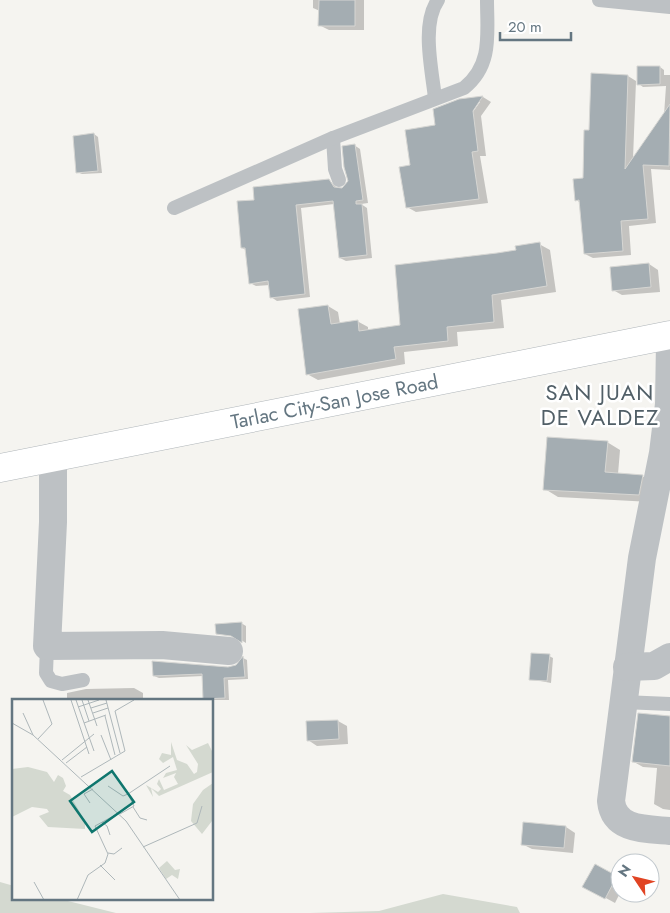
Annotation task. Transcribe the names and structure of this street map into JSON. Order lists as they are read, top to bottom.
{
  "streets": {
    "main road": ["Tarlac City-San Jose Road"]
  },
  "districts": ["SAN JUAN DE VALDEZ"],
  "scale_bar": "20 m",
  "north": "top left"
}
